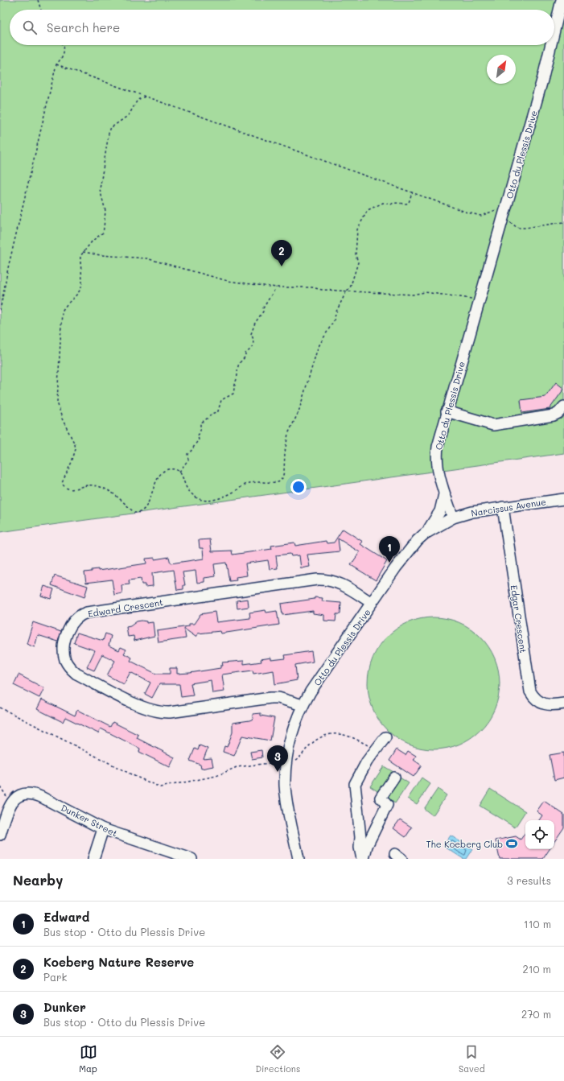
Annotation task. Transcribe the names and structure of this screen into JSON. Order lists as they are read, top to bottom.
{
  "streets": {
    "street": [
      "Otto du Plessis Drive",
      "Narcissus Avenue",
      "Edward Crescent",
      "Edgar Crescent",
      "Dunker Street"
    ]
  },
  "crossings": [
    ["Otto du Plessis Drive", "Narcissus Avenue"],
    ["Otto du Plessis Drive", "Edward Crescent"],
    ["Narcissus Avenue", "Edgar Crescent"]
  ],
  "places": {
    "sports": ["The Koeberg Club"]
  },
  "north": "top right",
  "page": {
    "search": "Search here",
    "pins": ["2", "1", "3"],
    "heading": ["Nearby", "3 results"],
    "list": [
      {
        "mark": "1",
        "name": "Edward",
        "note": "Bus stop · Otto du Plessis Drive",
        "value": "110 m"
      },
      {
        "mark": "2",
        "name": "Koeberg Nature Reserve",
        "note": "Park",
        "value": "210 m"
      },
      {
        "mark": "3",
        "name": "Dunker",
        "note": "Bus stop · Otto du Plessis Drive",
        "value": "270 m"
      }
    ],
    "nav": ["Map", "Directions", "Saved"]
  }
}
